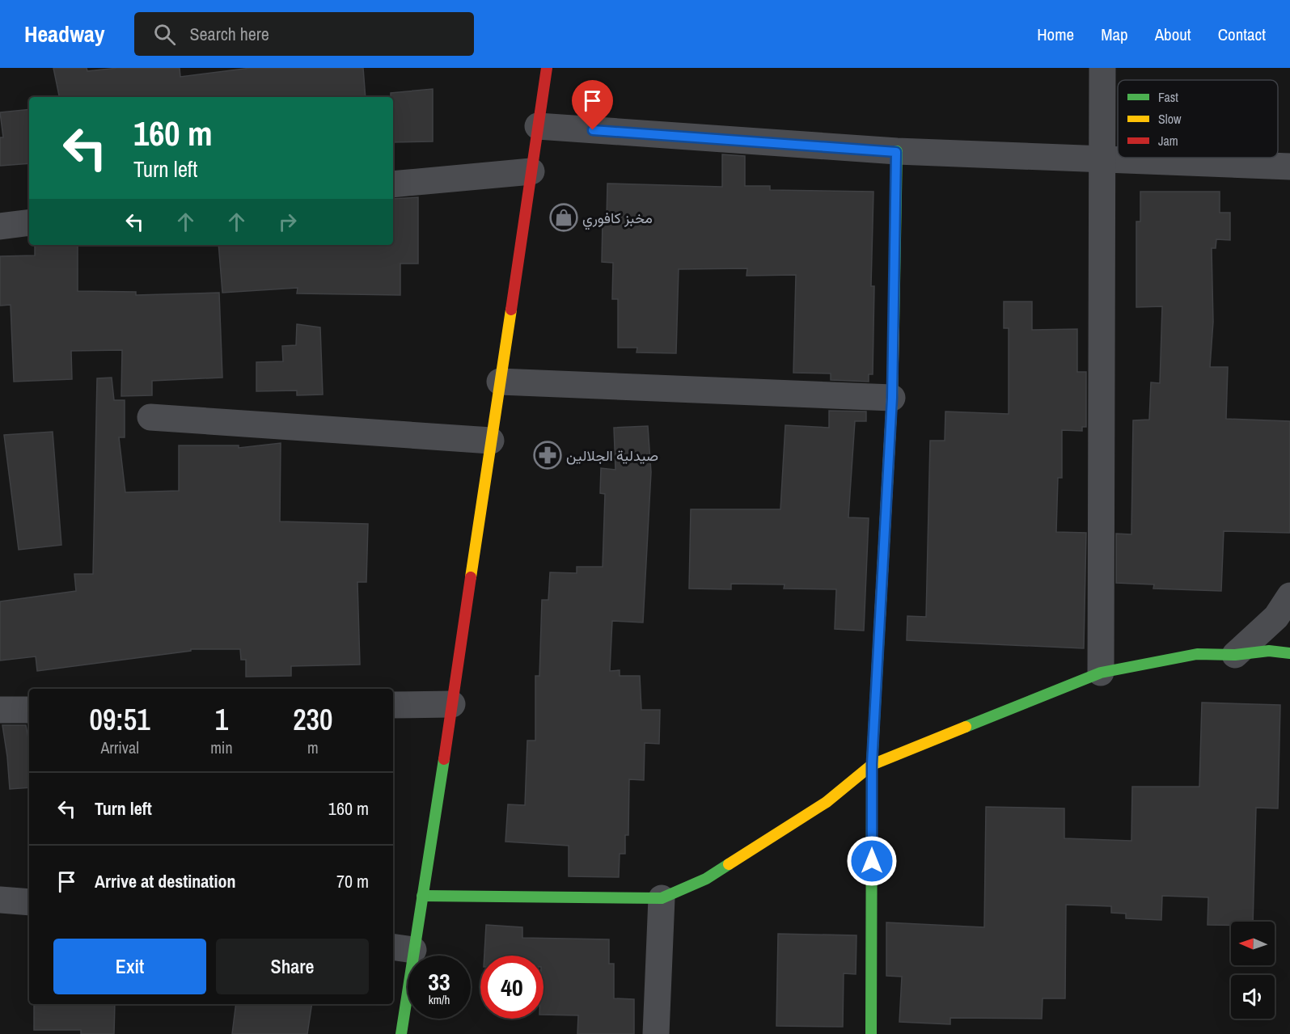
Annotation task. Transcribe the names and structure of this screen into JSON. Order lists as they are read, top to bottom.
{
  "places": {
    "shop": ["مخبز كافوري"],
    "pharmacy": ["صيدلية الجلالين"]
  },
  "legend": ["Fast", "Slow", "Jam"],
  "north": "left",
  "page": {
    "header": "Headway",
    "search": "Search here",
    "nav": [
      "Home",
      "Map",
      "About",
      "Contact"
    ],
    "turn": ["160 m", "Turn left"],
    "eta": [
      "09:51",
      "Arrival",
      "1",
      "min",
      "230",
      "m"
    ],
    "list": [
      {
        "name": "Turn left",
        "value": "160 m"
      },
      {
        "name": "Arrive at destination",
        "value": "70 m"
      }
    ],
    "buttons": ["Exit", "Share"],
    "speed": "33 km/h",
    "limit": "40"
  }
}
